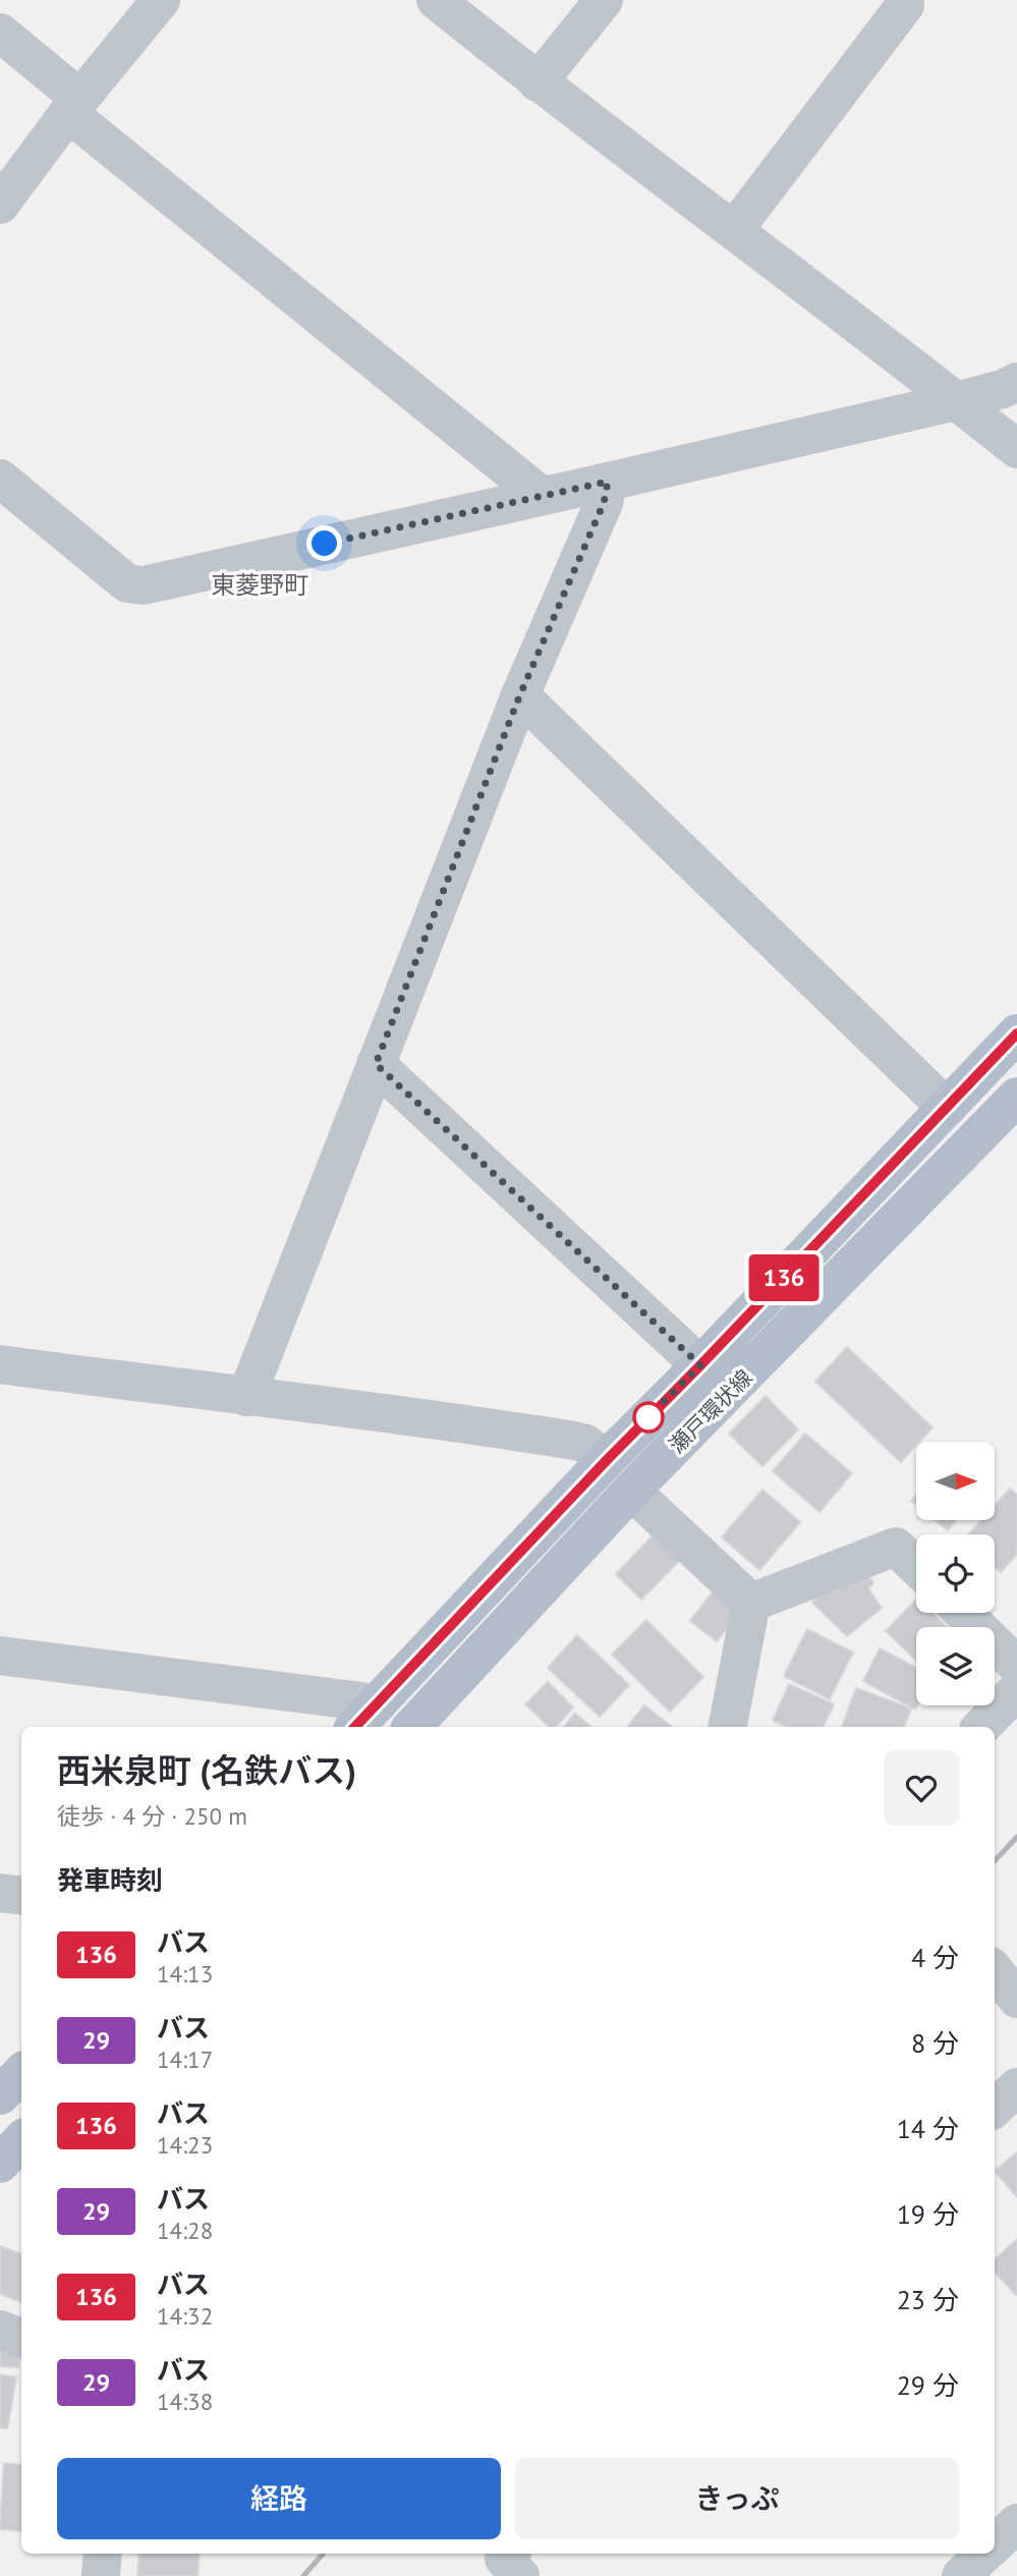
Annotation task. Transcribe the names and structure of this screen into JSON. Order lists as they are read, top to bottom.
{
  "streets": {
    "main road": ["瀬戸環状線"]
  },
  "districts": ["東菱野町"],
  "lines": ["bus line 136"],
  "north": "right",
  "page": {
    "on_map": "136",
    "heading": [
      ["西米泉町 (名鉄バス)", "徒歩 · 4 分 · 250 m"],
      "発車時刻"
    ],
    "list": [
      {
        "mark": "136",
        "name": "バス",
        "note": "14:13",
        "value": "4 分"
      },
      {
        "mark": "29",
        "name": "バス",
        "note": "14:17",
        "value": "8 分"
      },
      {
        "mark": "136",
        "name": "バス",
        "note": "14:23",
        "value": "14 分"
      },
      {
        "mark": "29",
        "name": "バス",
        "note": "14:28",
        "value": "19 分"
      },
      {
        "mark": "136",
        "name": "バス",
        "note": "14:32",
        "value": "23 分"
      },
      {
        "mark": "29",
        "name": "バス",
        "note": "14:38",
        "value": "29 分"
      }
    ],
    "buttons": ["経路", "きっぷ"]
  }
}
